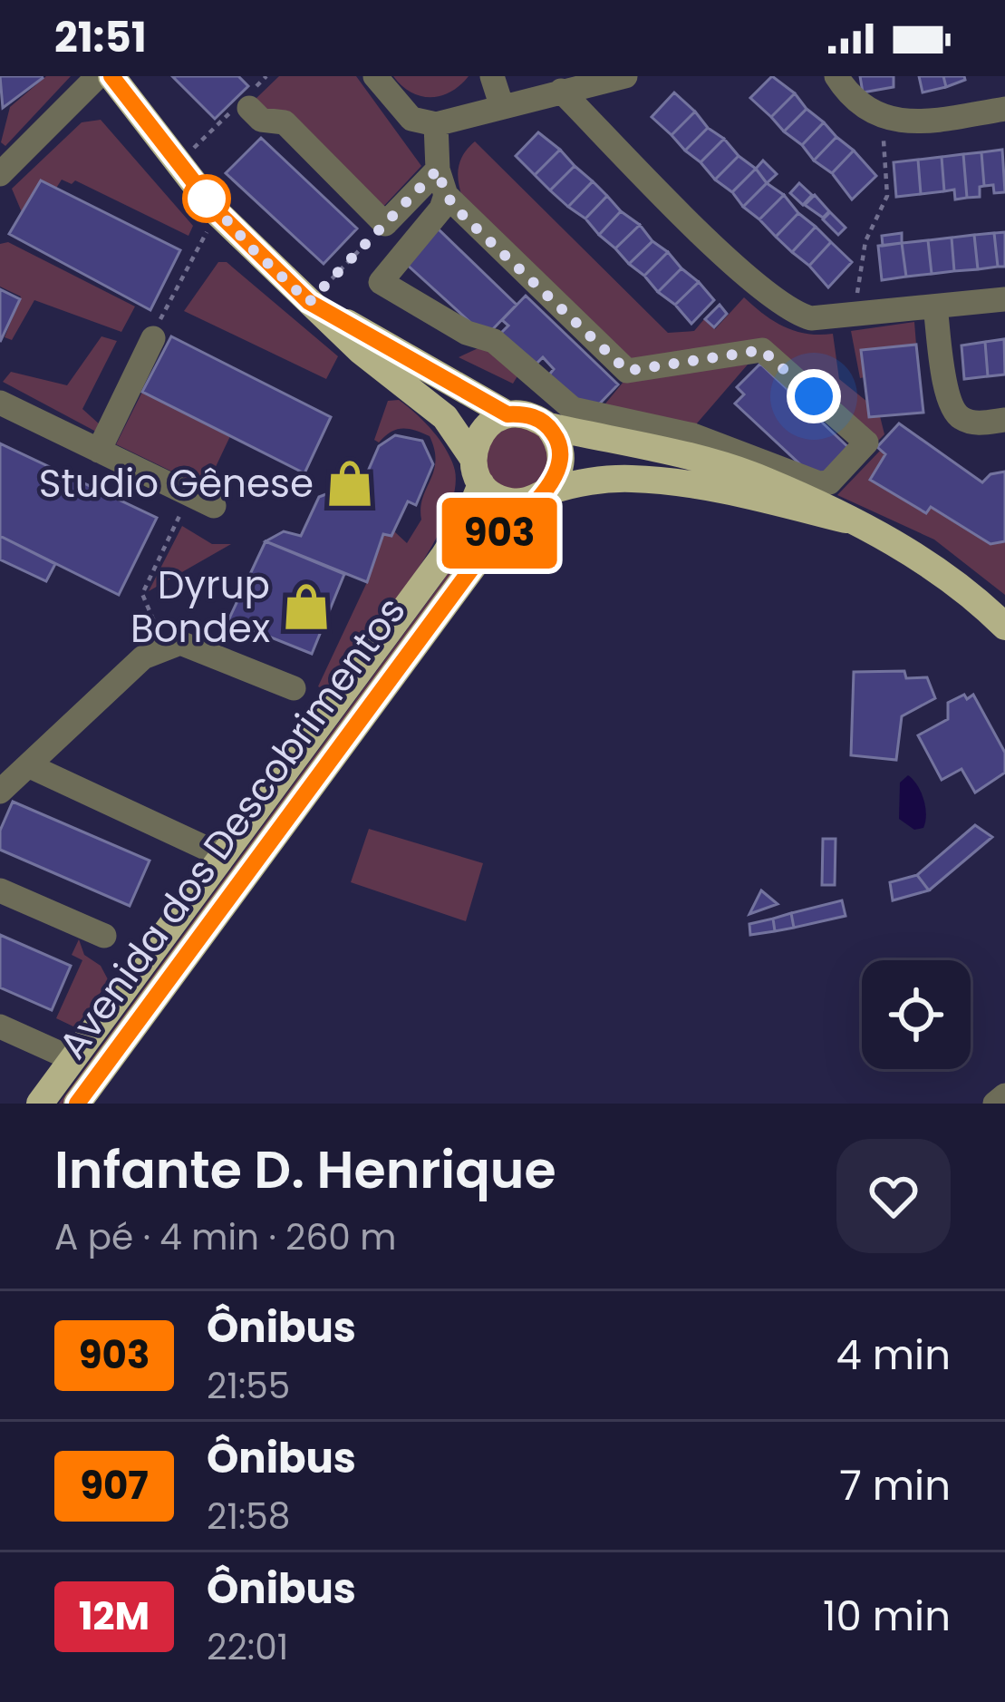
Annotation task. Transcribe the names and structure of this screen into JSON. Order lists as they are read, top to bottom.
{
  "streets": {
    "main road": ["Avenida dos Descobrimentos"]
  },
  "places": {
    "shop": ["Studio Gênese", "Dyrup Bondex"]
  },
  "lines": ["bus line 903"],
  "page": {
    "status": "21:51",
    "on_map": "903",
    "heading": ["Infante D. Henrique", "A pé · 4 min · 260 m"],
    "list": [
      {
        "mark": "903",
        "name": "Ônibus",
        "note": "21:55",
        "value": "4 min"
      },
      {
        "mark": "907",
        "name": "Ônibus",
        "note": "21:58",
        "value": "7 min"
      },
      {
        "mark": "12M",
        "name": "Ônibus",
        "note": "22:01",
        "value": "10 min"
      }
    ]
  }
}
